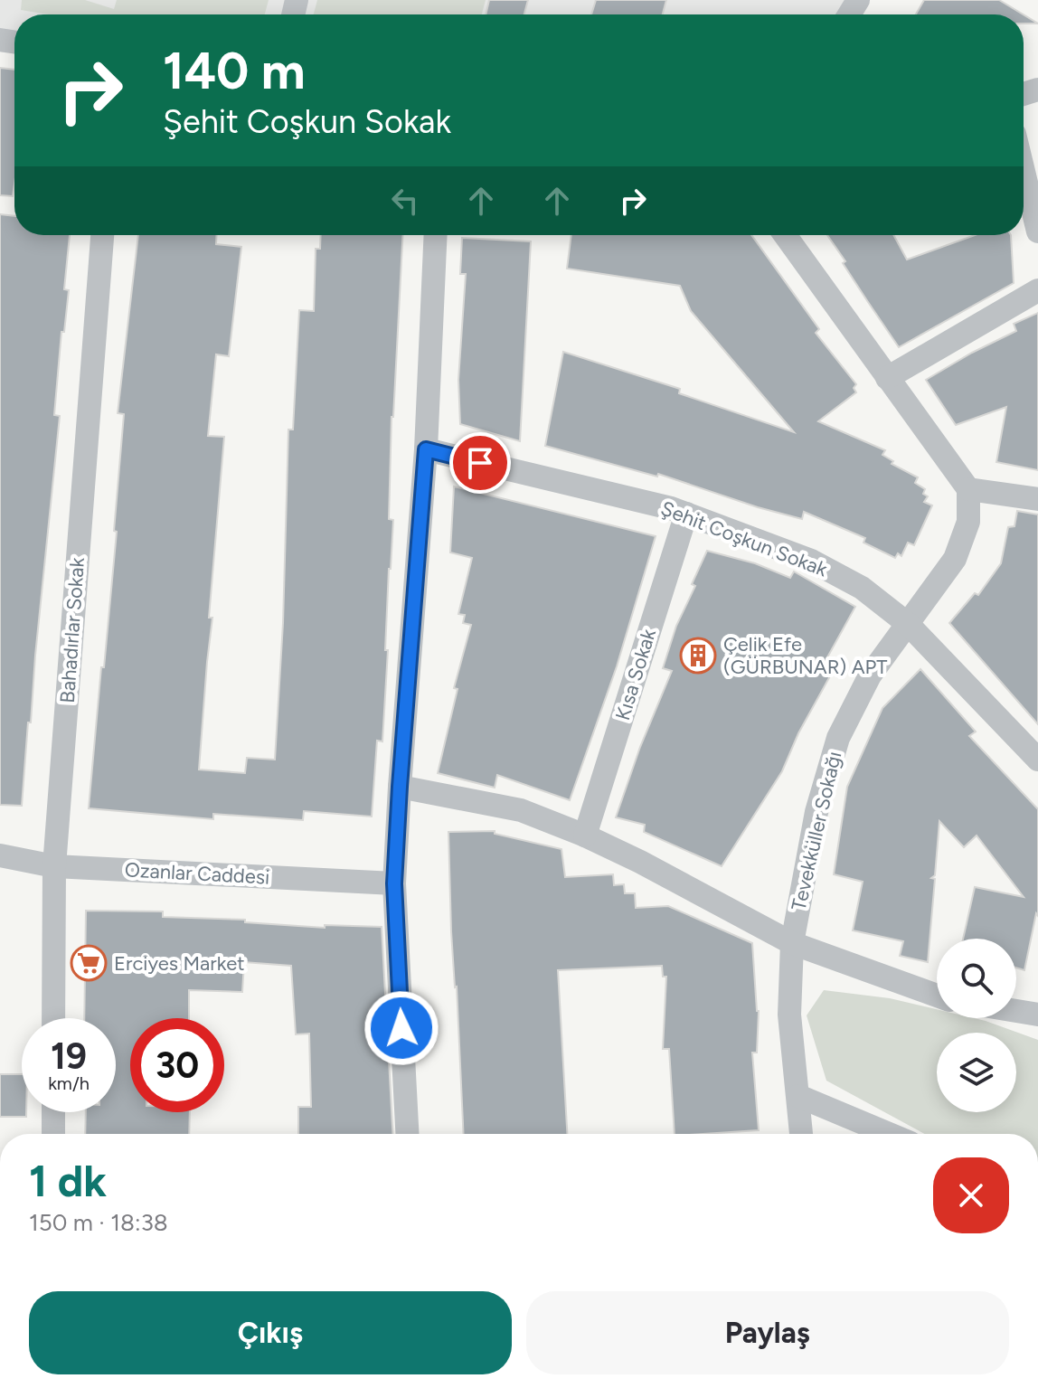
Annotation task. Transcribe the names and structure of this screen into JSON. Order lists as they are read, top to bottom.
{
  "streets": {
    "street": [
      "Şehit Coşkun Sokak",
      "Bahadırlar Sokak",
      "Kısa Sokak",
      "Tevekküller Sokağı",
      "Ozanlar Caddesi"
    ]
  },
  "crossings": [
    ["Şehit Coşkun Sokak", "Kısa Sokak"],
    ["Şehit Coşkun Sokak", "Tevekküller Sokağı"],
    ["Bahadırlar Sokak", "Ozanlar Caddesi"]
  ],
  "places": {
    "building": ["Çelik Efe (GÜRBUNAR) APT"],
    "supermarket": ["Erciyes Market"]
  },
  "page": {
    "turn": ["140 m", "Şehit Coşkun Sokak"],
    "speed": "19 km/h",
    "limit": "30",
    "heading": ["1 dk", "150 m · 18:38"],
    "buttons": ["Çıkış", "Paylaş"]
  }
}
